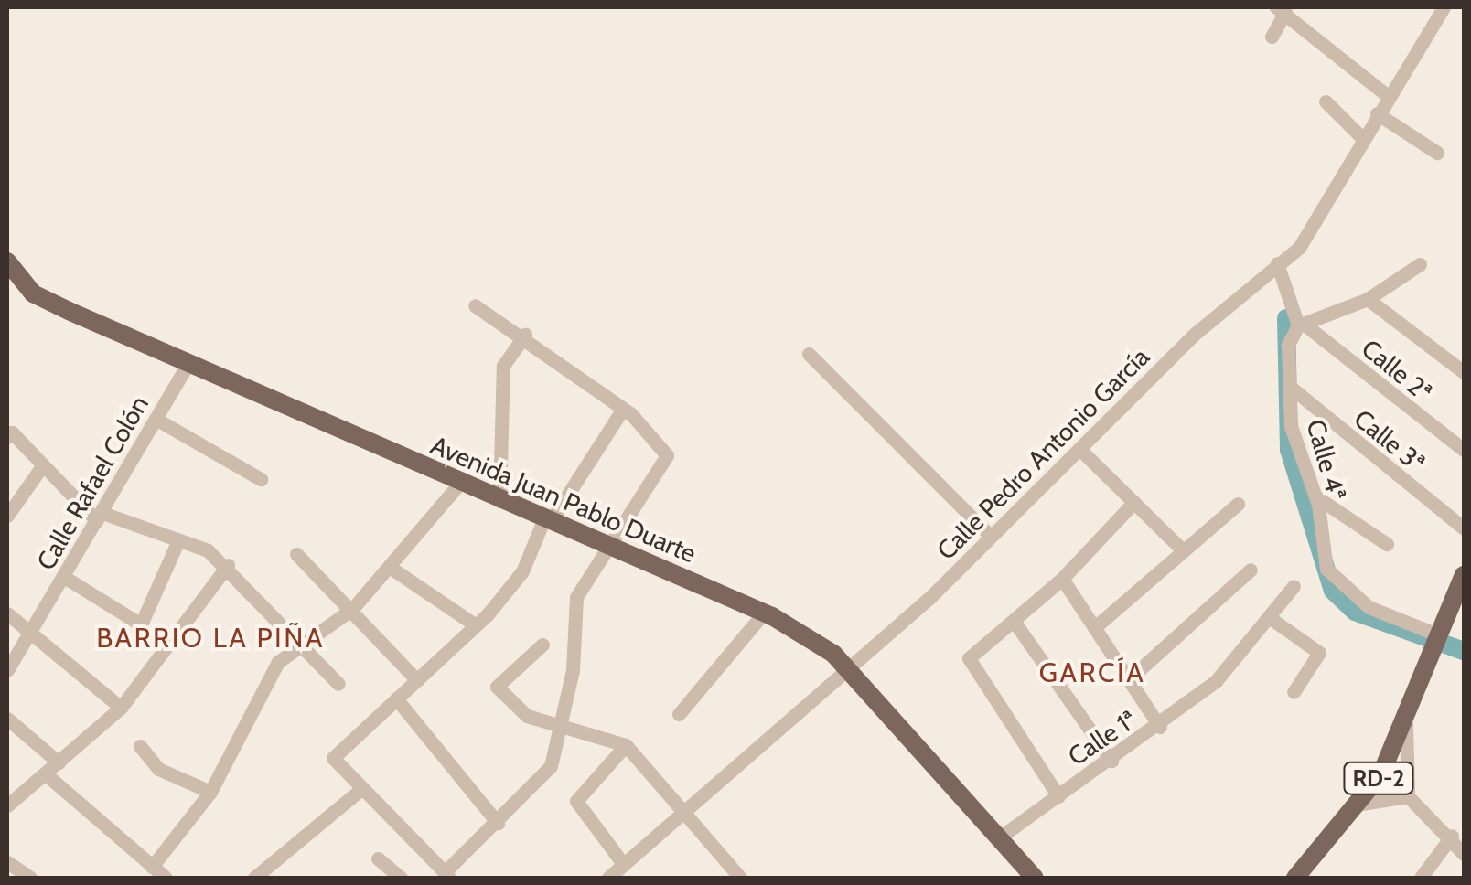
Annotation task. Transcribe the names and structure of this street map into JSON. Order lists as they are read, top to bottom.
{
  "streets": {
    "main road": ["Avenida Juan Pablo Duarte", "RD-2"],
    "street": [
      "Calle 2ª",
      "Calle 3ª",
      "Calle Pedro Antonio García",
      "Calle 4ª",
      "Calle Rafael Colón",
      "Calle 1ª"
    ]
  },
  "crossings": [
    ["Calle 2ª", "Calle 4ª"],
    ["Calle 3ª", "Calle 4ª"],
    ["Calle Pedro Antonio García", "Avenida Juan Pablo Duarte"],
    ["Calle 4ª", "RD-2"],
    ["Calle Rafael Colón", "Avenida Juan Pablo Duarte"],
    ["Avenida Juan Pablo Duarte", "Calle 1ª"]
  ],
  "districts": ["BARRIO LA PIÑA", "GARCÍA"]
}
